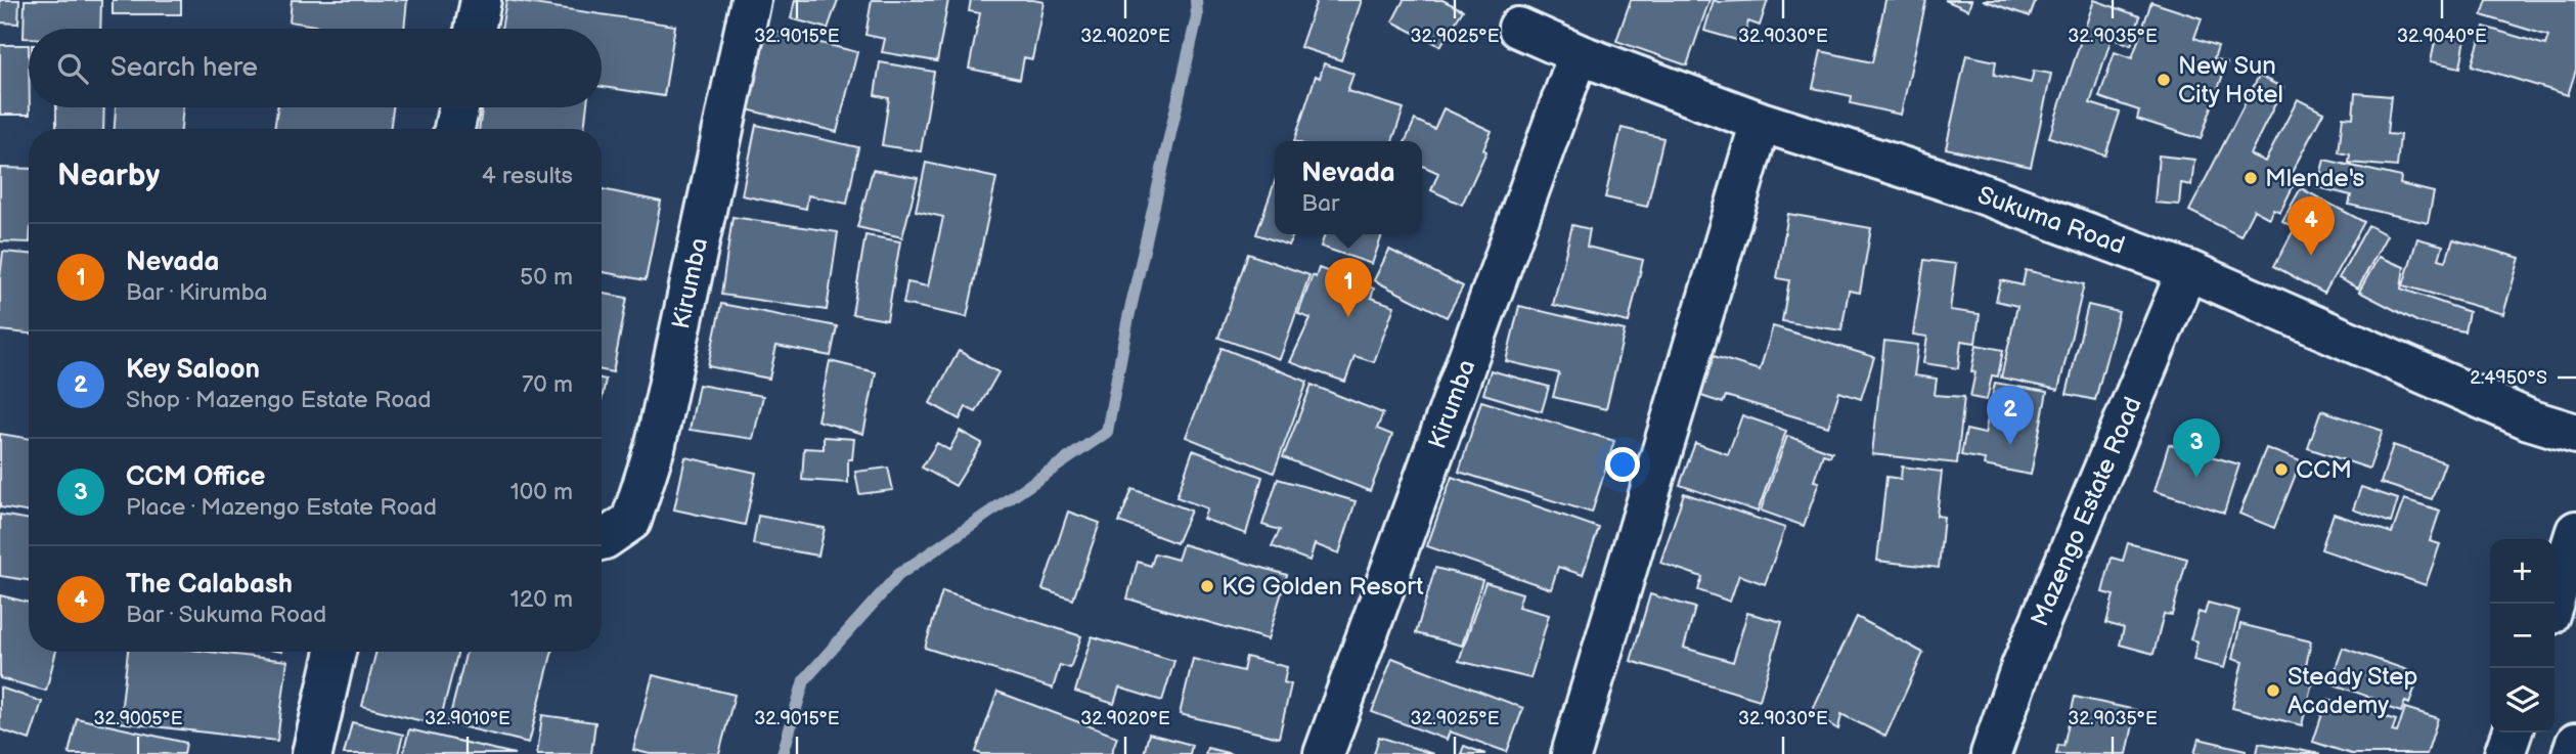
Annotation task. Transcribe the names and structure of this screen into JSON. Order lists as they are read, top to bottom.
{
  "streets": {
    "street": ["Sukuma Road", "Kirumba", "Mazengo Estate Road"]
  },
  "crossings": [
    ["Sukuma Road", "Kirumba"],
    ["Sukuma Road", "Mazengo Estate Road"]
  ],
  "places": [
    "New Sun City Hotel",
    "Mlende's",
    "CCM",
    "KG Golden Resort",
    "Steady Step Academy"
  ],
  "page": {
    "search": "Search here",
    "heading": ["Nearby", "4 results"],
    "popup": ["Nevada", "Bar"],
    "pins": [
      "4",
      "1",
      "2",
      "3"
    ],
    "list": [
      {
        "mark": "1",
        "name": "Nevada",
        "note": "Bar · Kirumba",
        "value": "50 m"
      },
      {
        "mark": "2",
        "name": "Key Saloon",
        "note": "Shop · Mazengo Estate Road",
        "value": "70 m"
      },
      {
        "mark": "3",
        "name": "CCM Office",
        "note": "Place · Mazengo Estate Road",
        "value": "100 m"
      },
      {
        "mark": "4",
        "name": "The Calabash",
        "note": "Bar · Sukuma Road",
        "value": "120 m"
      }
    ],
    "map_buttons": ["+", "−"]
  },
  "coordinates": [
    "32.9015°E",
    "32.9020°E",
    "32.9025°E",
    "32.9030°E",
    "32.9035°E",
    "32.9040°E",
    "2.4950°S",
    "32.9005°E",
    "32.9010°E"
  ]
}
